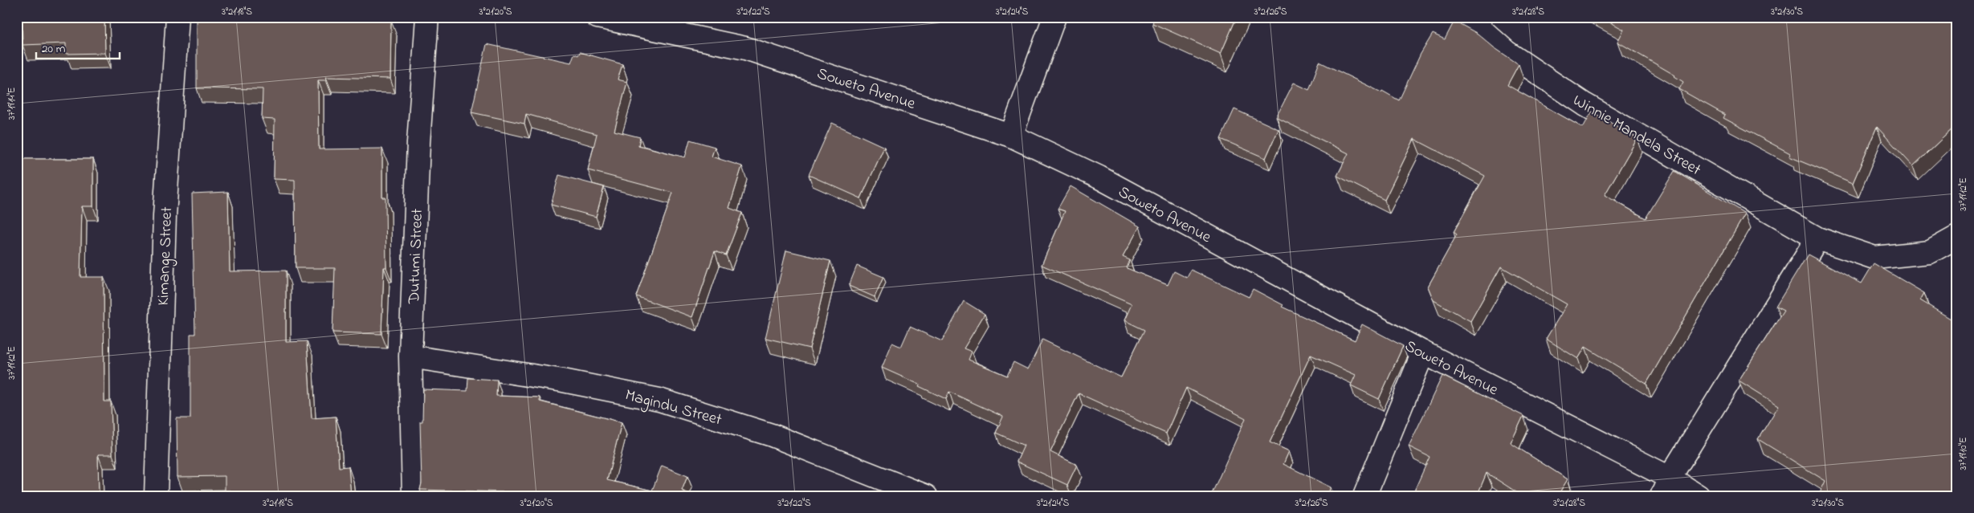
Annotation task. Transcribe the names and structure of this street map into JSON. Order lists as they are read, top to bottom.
{
  "streets": {
    "street": [
      "Soweto Avenue",
      "Winnie Mandela Street",
      "Kimange Street",
      "Dutumi Street",
      "Magindu Street"
    ]
  },
  "crossings": [
    ["Dutumi Street", "Magindu Street"]
  ],
  "scale_bar": "20 m",
  "coordinates": [
    "3°21'18\"S",
    "3°21'20\"S",
    "3°21'22\"S",
    "3°21'24\"S",
    "3°21'26\"S",
    "3°21'28\"S",
    "3°21'30\"S",
    "37°19'14\"E",
    "37°19'12\"E",
    "37°19'10\"E"
  ]
}
